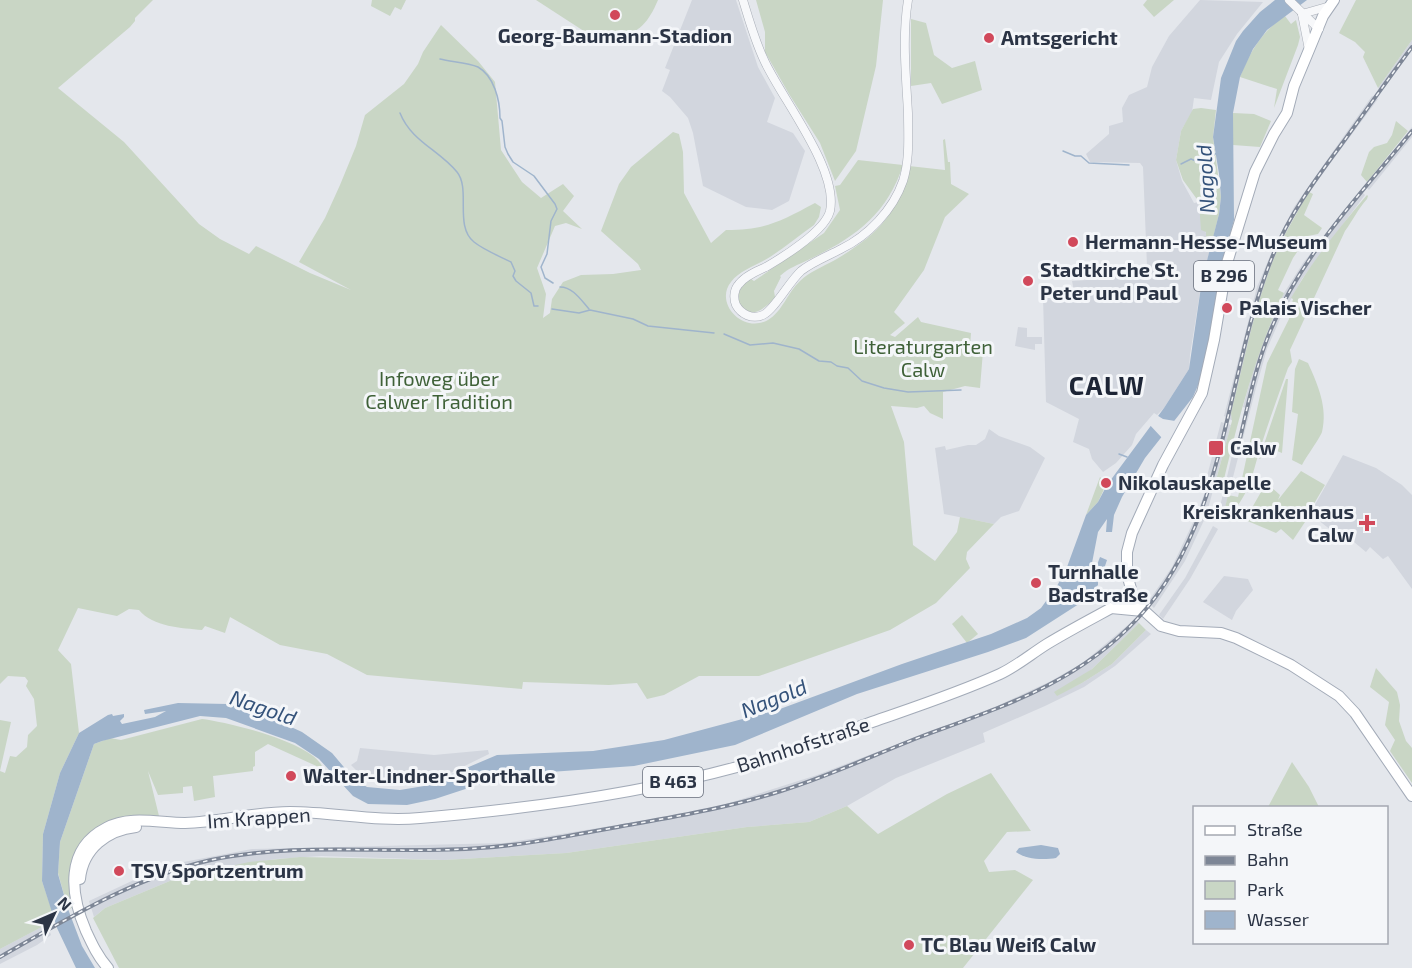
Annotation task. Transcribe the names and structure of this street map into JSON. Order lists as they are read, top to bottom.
{
  "streets": {
    "main road": [
      "B 296",
      "Bahnhofstraße",
      "B 463",
      "Im Krappen"
    ]
  },
  "crossings": [
    ["B 296", "Bahnhofstraße"],
    ["Bahnhofstraße", "Im Krappen"]
  ],
  "districts": ["CALW"],
  "water": ["Nagold"],
  "parks": ["Literaturgarten Calw", "Infoweg über Calwer Tradition"],
  "places": {
    "other": [
      "Georg-Baumann-Stadion",
      "Amtsgericht",
      "Hermann-Hesse-Museum",
      "Stadtkirche St. Peter und Paul",
      "Palais Vischer",
      "Nikolauskapelle",
      "Turnhalle Badstraße",
      "Walter-Lindner-Sporthalle",
      "TSV Sportzentrum",
      "TC Blau Weiß Calw"
    ],
    "transit": ["Calw"],
    "health": ["Kreiskrankenhaus Calw"]
  },
  "legend": [
    "Straße",
    "Bahn",
    "Park",
    "Wasser"
  ],
  "north": "top right"
}
